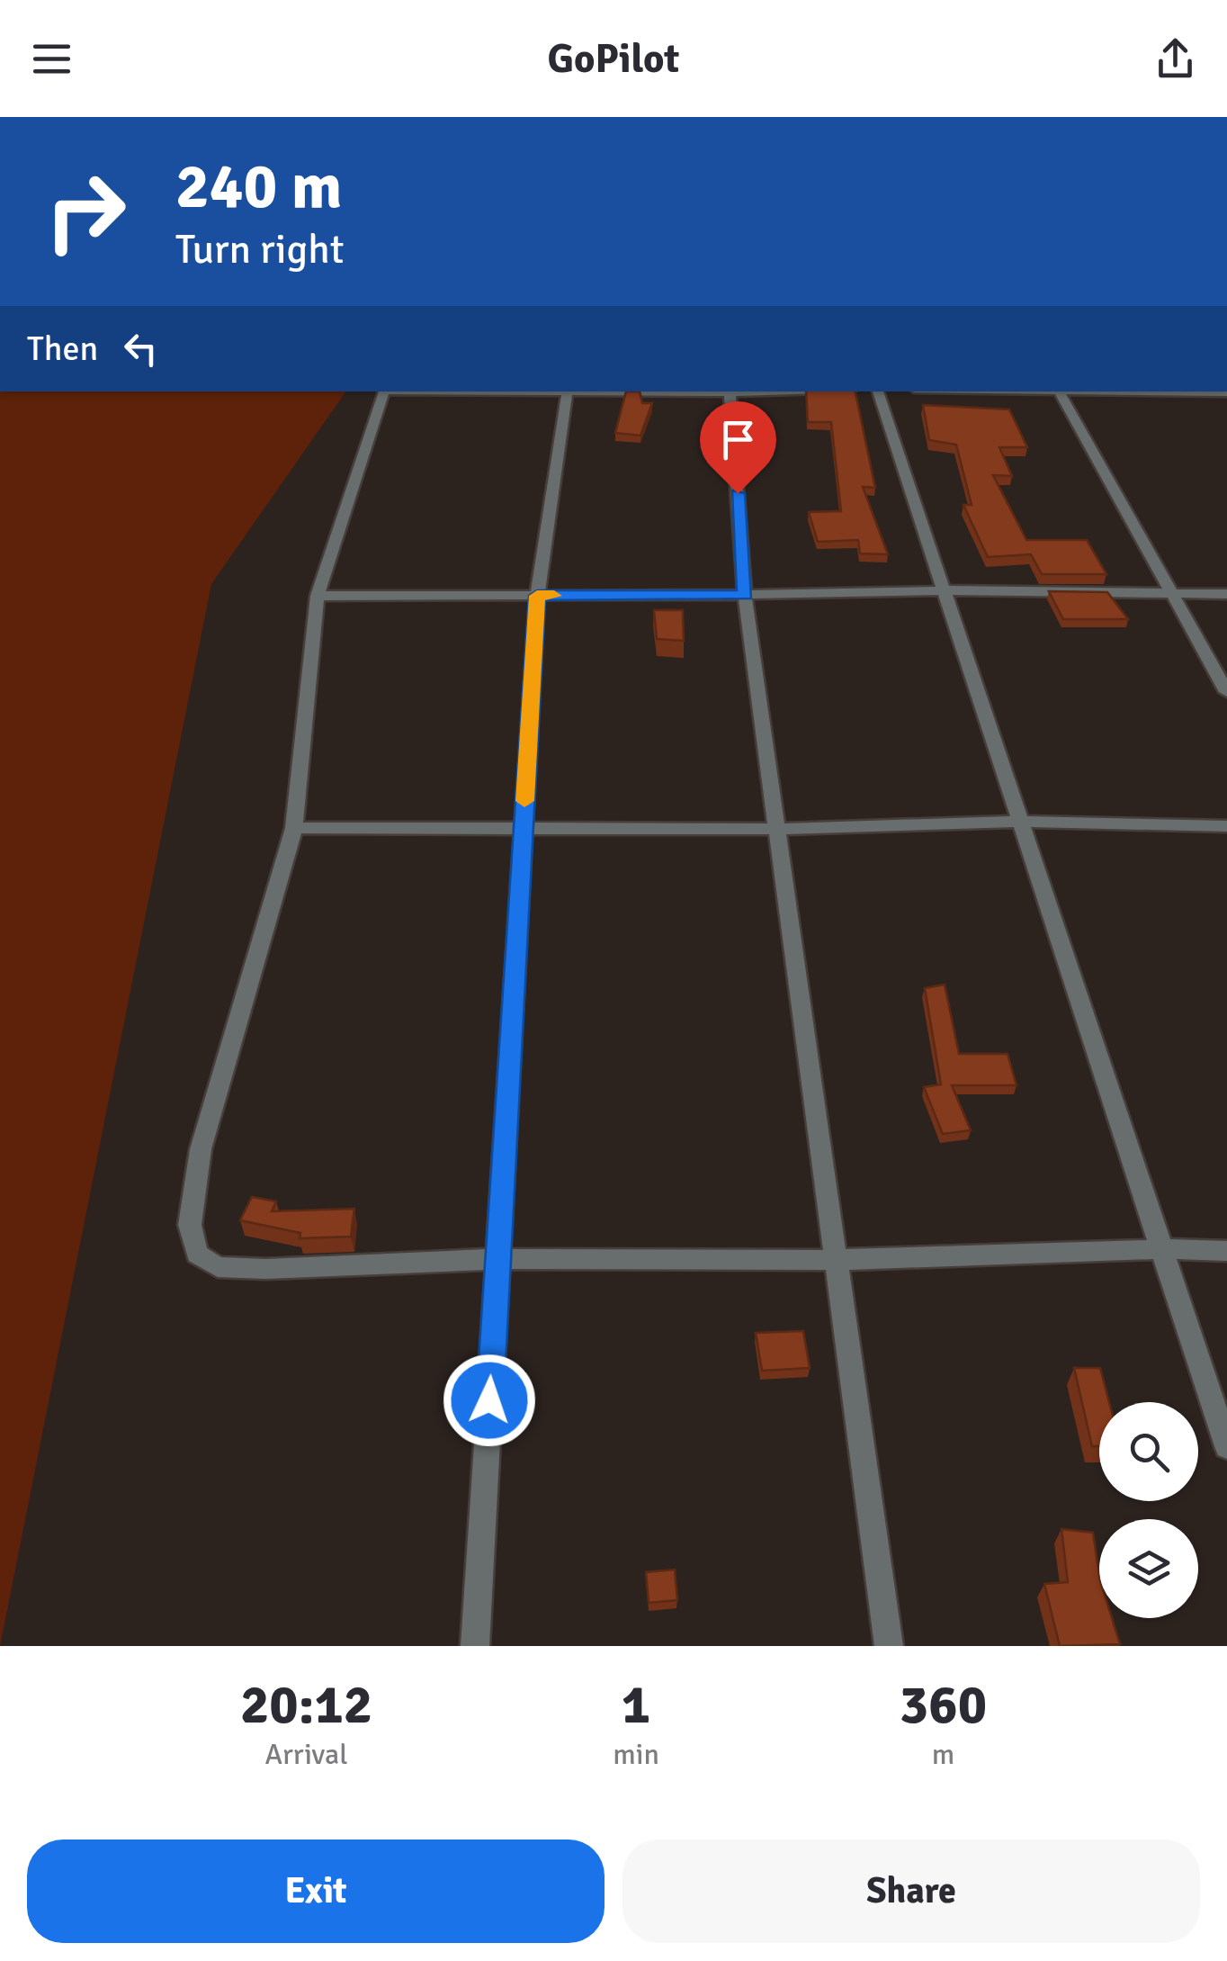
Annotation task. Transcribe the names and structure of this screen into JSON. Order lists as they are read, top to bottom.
{
  "page": {
    "header": "GoPilot",
    "turn": ["240 m", "Turn right"],
    "then": "Then",
    "eta": [
      "20:12",
      "Arrival",
      "1",
      "min",
      "360",
      "m"
    ],
    "buttons": ["Exit", "Share"]
  }
}
